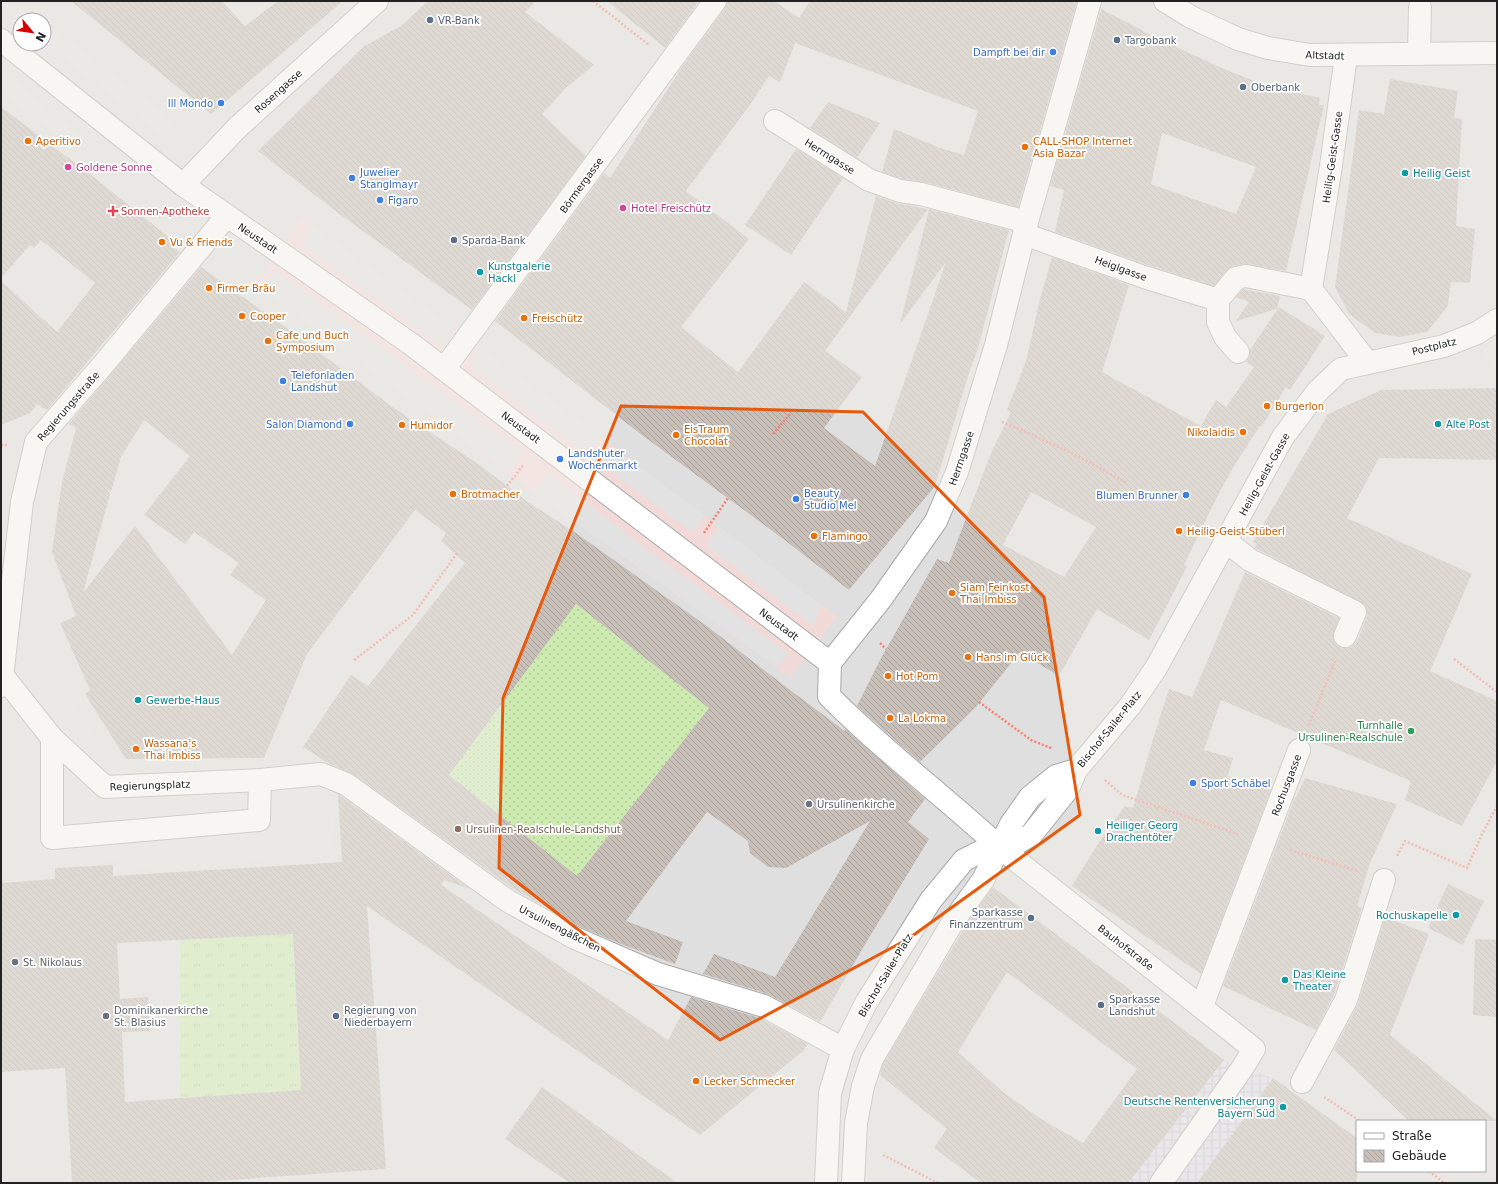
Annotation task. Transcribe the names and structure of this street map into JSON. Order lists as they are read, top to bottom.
{
  "streets": {
    "street": [
      "Altstadt",
      "Rosengasse",
      "Herrngasse",
      "Heilig-Geist-Gasse",
      "Börmergasse",
      "Neustadt",
      "Heiglgasse",
      "Postplatz",
      "Regierungsstraße",
      "Bischof-Sailer-Platz",
      "Regierungsplatz",
      "Rochusgasse",
      "Ursulinengäßchen",
      "Bauhofstraße"
    ]
  },
  "crossings": [
    ["Altstadt", "Heilig-Geist-Gasse"],
    ["Rosengasse", "Neustadt"],
    ["Herrngasse", "Neustadt"],
    ["Herrngasse", "Heiglgasse"],
    ["Heilig-Geist-Gasse", "Postplatz"],
    ["Heilig-Geist-Gasse", "Bischof-Sailer-Platz"],
    ["Börmergasse", "Neustadt"],
    ["Neustadt", "Regierungsstraße"],
    ["Regierungsstraße", "Regierungsplatz"],
    ["Bischof-Sailer-Platz", "Ursulinengäßchen"],
    ["Bischof-Sailer-Platz", "Bauhofstraße"],
    ["Regierungsplatz", "Ursulinengäßchen"],
    ["Rochusgasse", "Bauhofstraße"]
  ],
  "places": {
    "other": [
      "VR-Bank",
      "Targobank",
      "Dampft bei dir",
      "Oberbank",
      "Ill Mondo",
      "Aperitivo",
      "CALL-SHOP Internet Asia Bazar",
      "Goldene Sonne",
      "Heilig Geist",
      "Juwelier Stanglmayr",
      "Figaro",
      "Hotel Freischütz",
      "Sparda-Bank",
      "Vu & Friends",
      "Kunstgalerie Hackl",
      "Firmer Bräu",
      "Cooper",
      "Freischütz",
      "Cafe und Buch Symposium",
      "Telefonladen Landshut",
      "Burgerlon",
      "Salon Diamond",
      "Alte Post",
      "Humidor",
      "Nikolaidis",
      "EisTraum Chocolat",
      "Landshuter Wochenmarkt",
      "Brotmacher",
      "Blumen Brunner",
      "Beauty Studio Mel",
      "Heilig-Geist-Stüberl",
      "Flamingo",
      "Siam Feinkost Thai Imbiss",
      "Hans im Glück",
      "Hot Pom",
      "Gewerbe-Haus",
      "La Lokma",
      "Turnhalle Ursulinen-Realschule",
      "Wassana's Thai Imbiss",
      "Sport Schäbel",
      "Ursulinenkirche",
      "Ursulinen-Realschule-Landshut",
      "Heiliger Georg Drachentöter",
      "Rochuskapelle",
      "Sparkasse Finanzzentrum",
      "St. Nikolaus",
      "Das Kleine Theater",
      "Sparkasse Landshut",
      "Dominikanerkirche St. Blasius",
      "Regierung von Niederbayern",
      "Lecker Schmecker",
      "Deutsche Rentenversicherung Bayern Süd"
    ],
    "health": ["Sonnen-Apotheke"]
  },
  "legend": ["Straße", "Gebäude"],
  "north": "bottom right"
}
